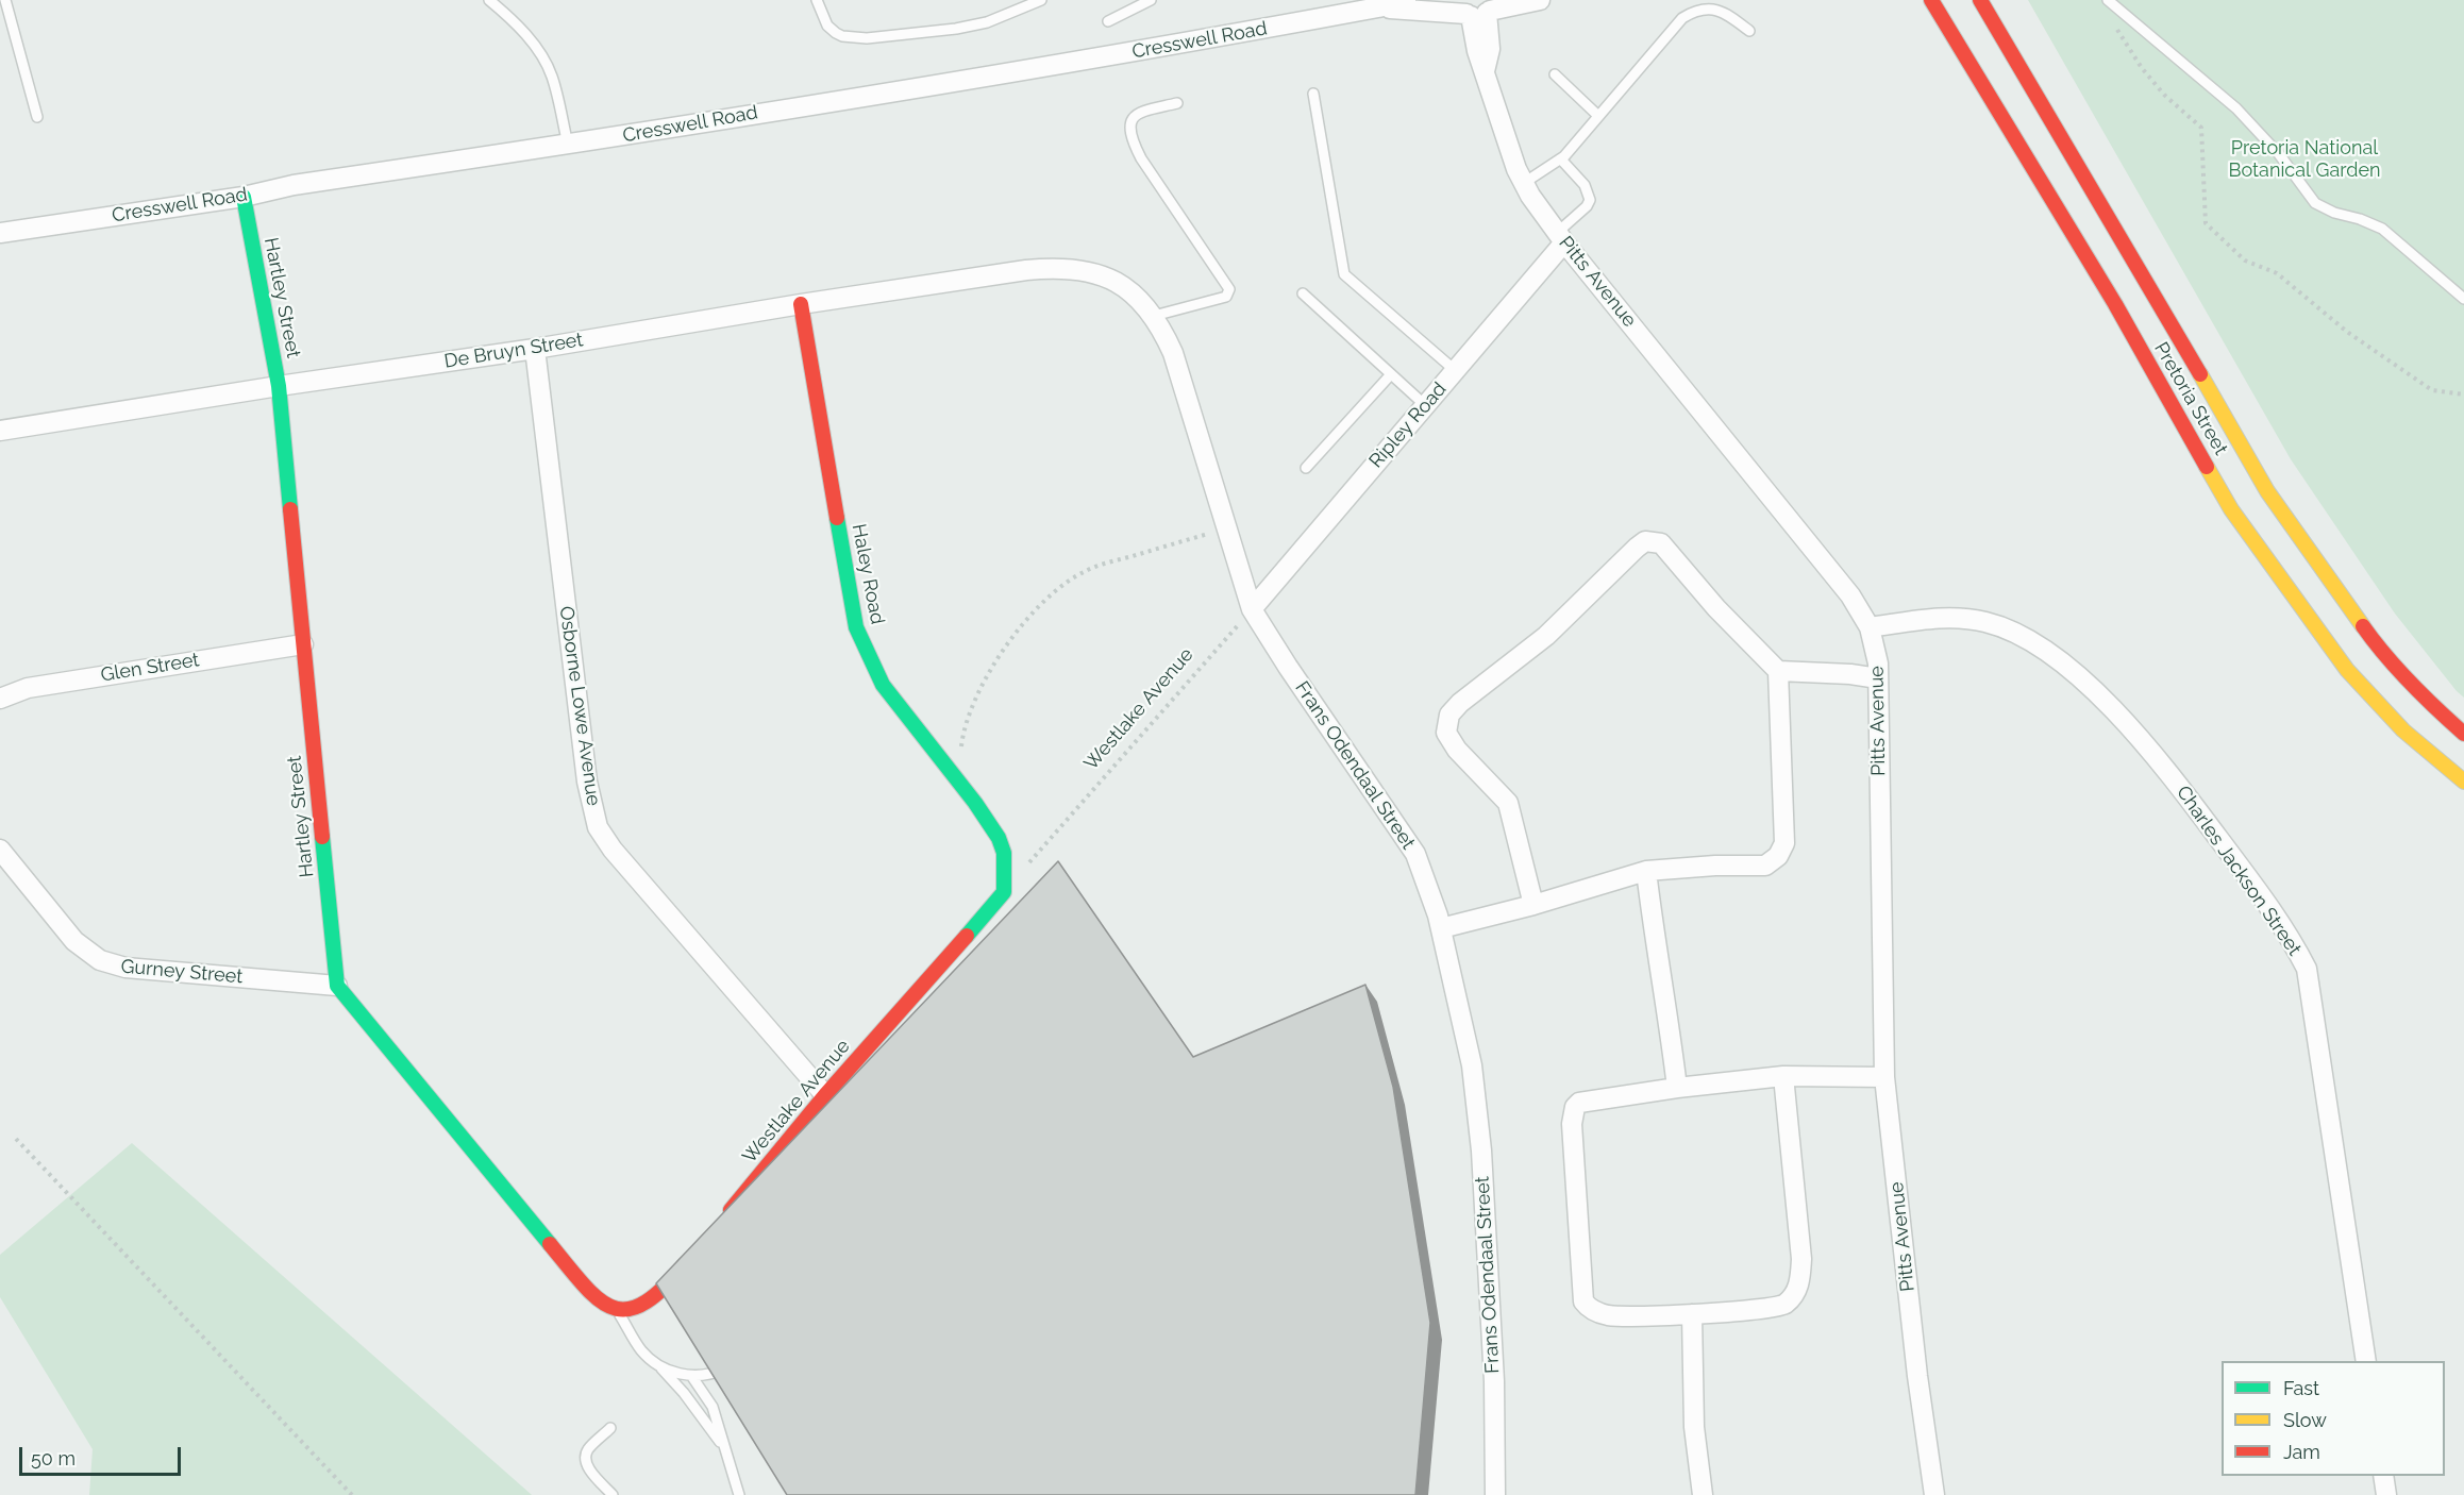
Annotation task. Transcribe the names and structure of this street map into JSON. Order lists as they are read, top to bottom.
{
  "streets": {
    "street": [
      "Cresswell Road",
      "Pitts Avenue",
      "Hartley Street",
      "De Bruyn Street",
      "Pretoria Street",
      "Ripley Road",
      "Haley Road",
      "Glen Street",
      "Osborne Lowe Avenue",
      "Westlake Avenue",
      "Frans Odendaal Street",
      "Charles Jackson Street",
      "Gurney Street"
    ]
  },
  "crossings": [
    ["Cresswell Road", "Pitts Avenue"],
    ["Cresswell Road", "Hartley Street"],
    ["Pitts Avenue", "Ripley Road"],
    ["Pitts Avenue", "Charles Jackson Street"],
    ["Hartley Street", "De Bruyn Street"],
    ["Hartley Street", "Glen Street"],
    ["Hartley Street", "Gurney Street"],
    ["De Bruyn Street", "Haley Road"],
    ["De Bruyn Street", "Osborne Lowe Avenue"],
    ["De Bruyn Street", "Frans Odendaal Street"],
    ["Ripley Road", "Westlake Avenue"],
    ["Ripley Road", "Frans Odendaal Street"],
    ["Haley Road", "Westlake Avenue"],
    ["Osborne Lowe Avenue", "Westlake Avenue"],
    ["Westlake Avenue", "Frans Odendaal Street"]
  ],
  "parks": ["Pretoria National Botanical Garden"],
  "legend": ["Fast", "Slow", "Jam"],
  "scale_bar": "50 m"
}
